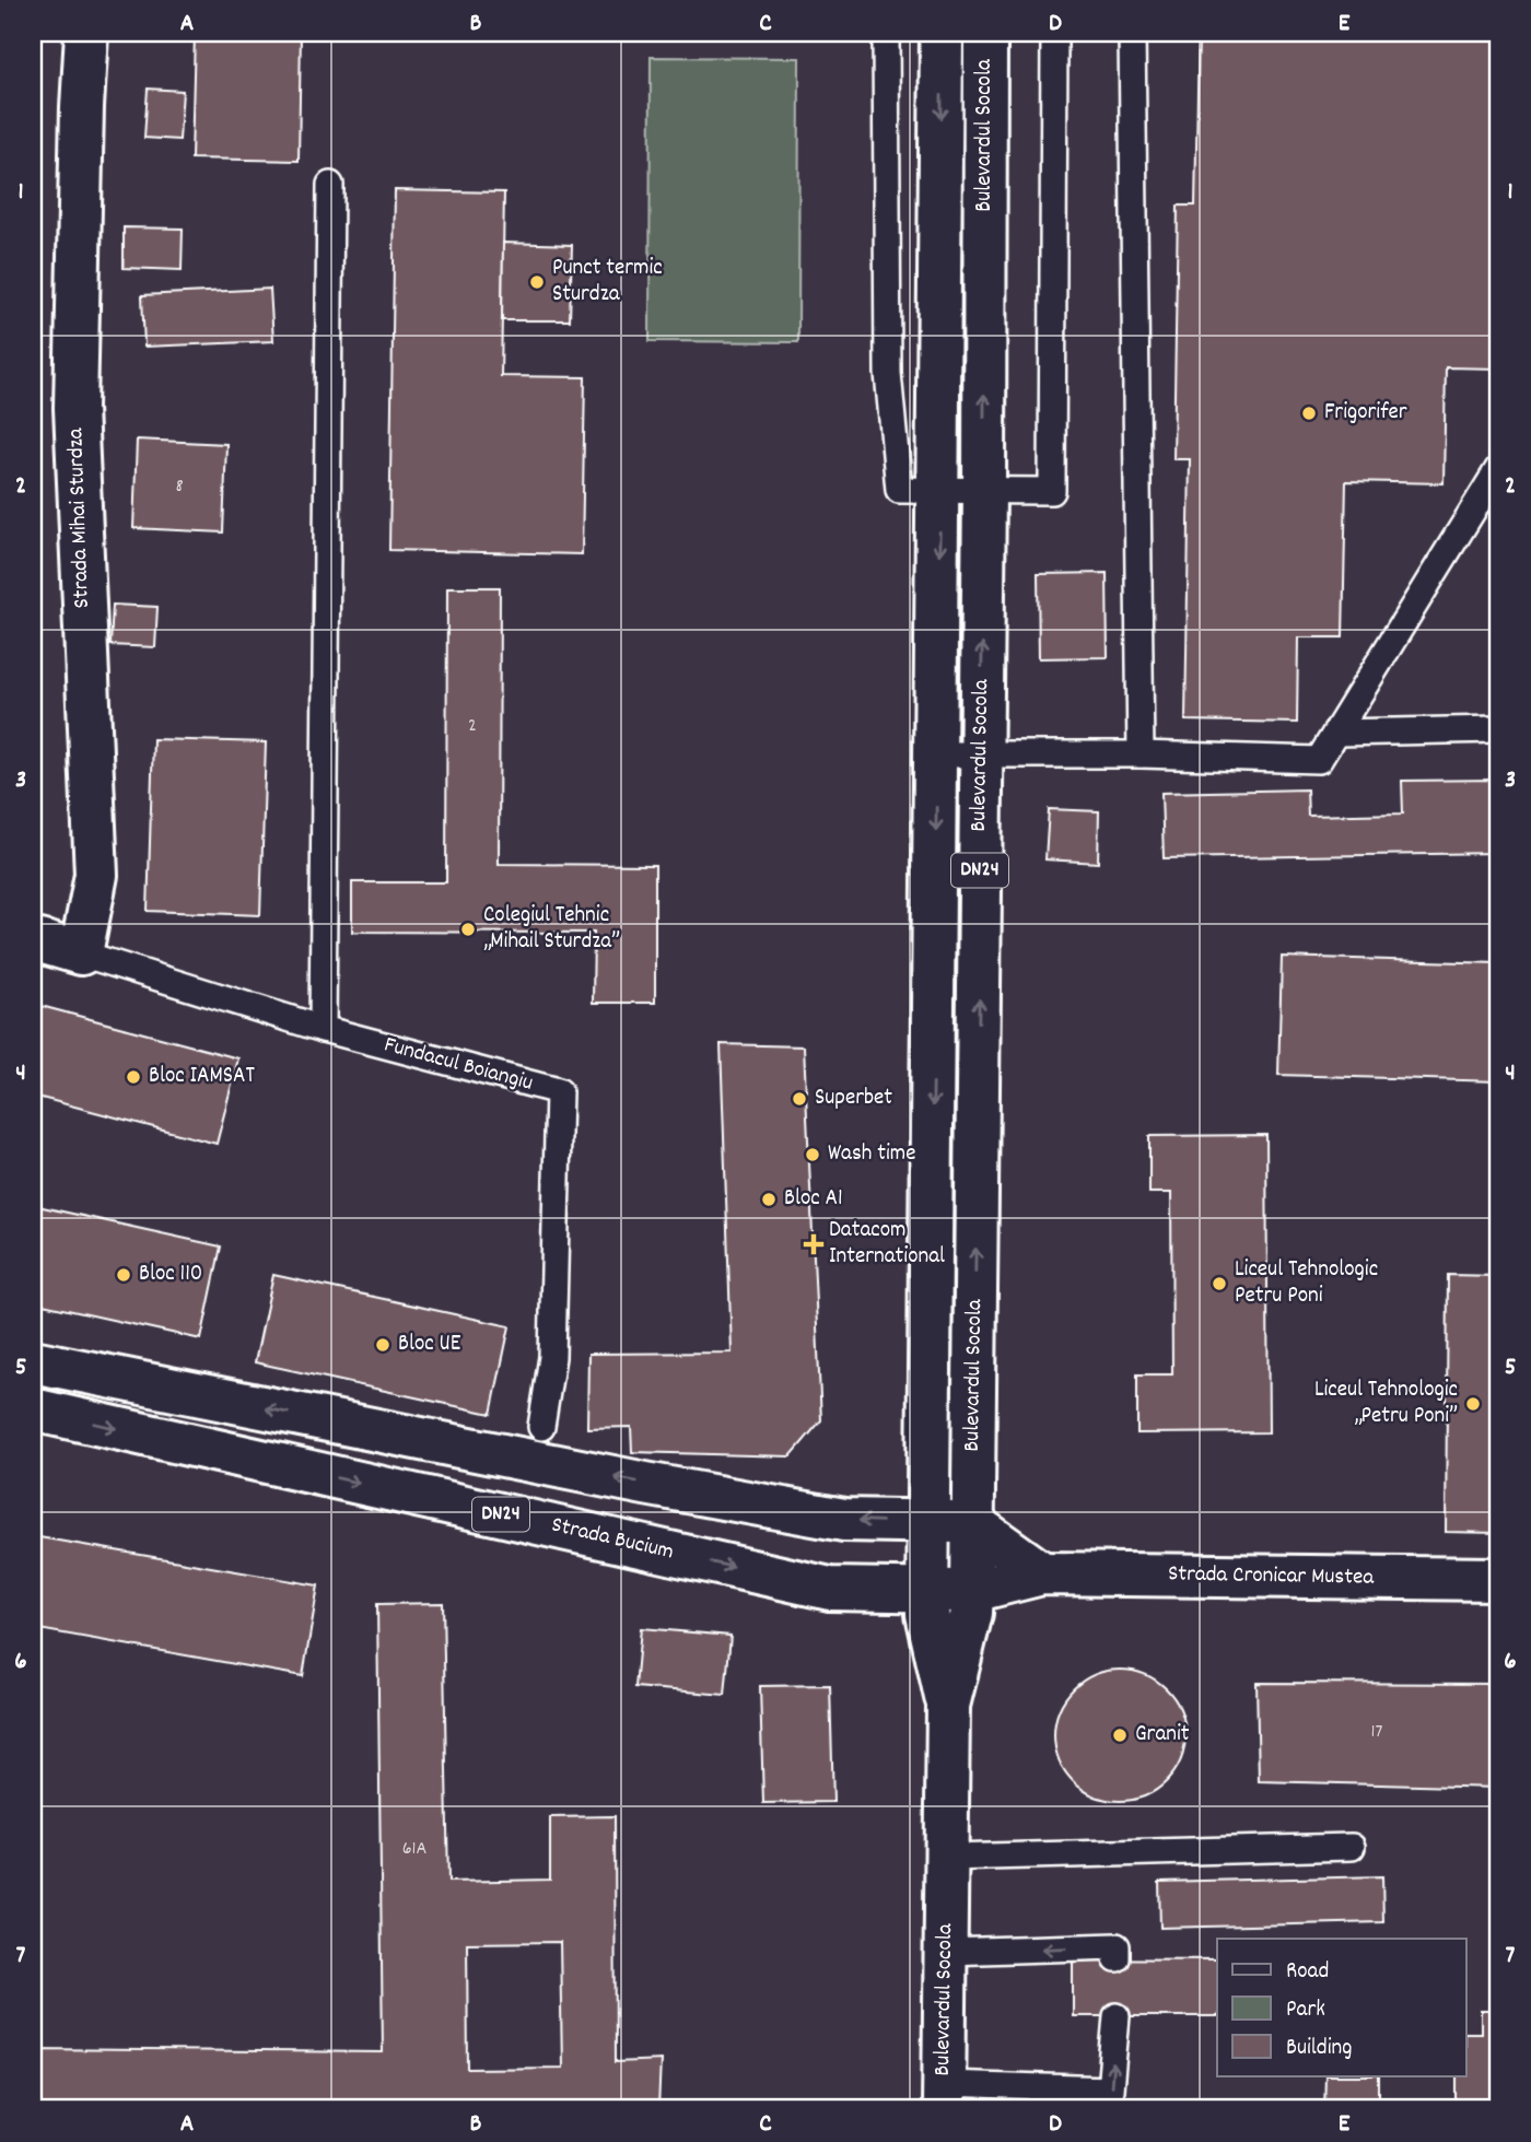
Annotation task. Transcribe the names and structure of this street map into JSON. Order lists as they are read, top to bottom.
{
  "streets": {
    "main road": [
      "Bulevardul Socola",
      "Strada Mihai Sturdza",
      "DN24",
      "Strada Bucium",
      "Strada Cronicar Mustea"
    ],
    "lane": ["Fundacul Boiangiu"]
  },
  "crossings": [
    ["Bulevardul Socola", "Strada Bucium"],
    ["Bulevardul Socola", "Strada Cronicar Mustea"],
    ["Strada Mihai Sturdza", "Fundacul Boiangiu"],
    ["Strada Bucium", "Strada Cronicar Mustea"]
  ],
  "places": {
    "other": [
      "Punct termic Sturdza",
      "Frigorifer",
      "Colegiul Tehnic „Mihail Sturdza”",
      "Bloc IAMSAT",
      "Superbet",
      "Wash time",
      "Bloc A1",
      "Bloc 110",
      "Liceul Tehnologic Petru Poni",
      "Bloc UE",
      "Liceul Tehnologic „Petru Poni”",
      "Granit"
    ],
    "health": ["Datacom International"]
  },
  "house_numbers": [
    "8",
    "2",
    "17",
    "61A"
  ],
  "legend": ["Road", "Park", "Building"],
  "grid": {
    "columns": [
      "A",
      "B",
      "C",
      "D",
      "E"
    ],
    "rows": [
      "1",
      "2",
      "3",
      "4",
      "5",
      "6",
      "7"
    ]
  }
}
